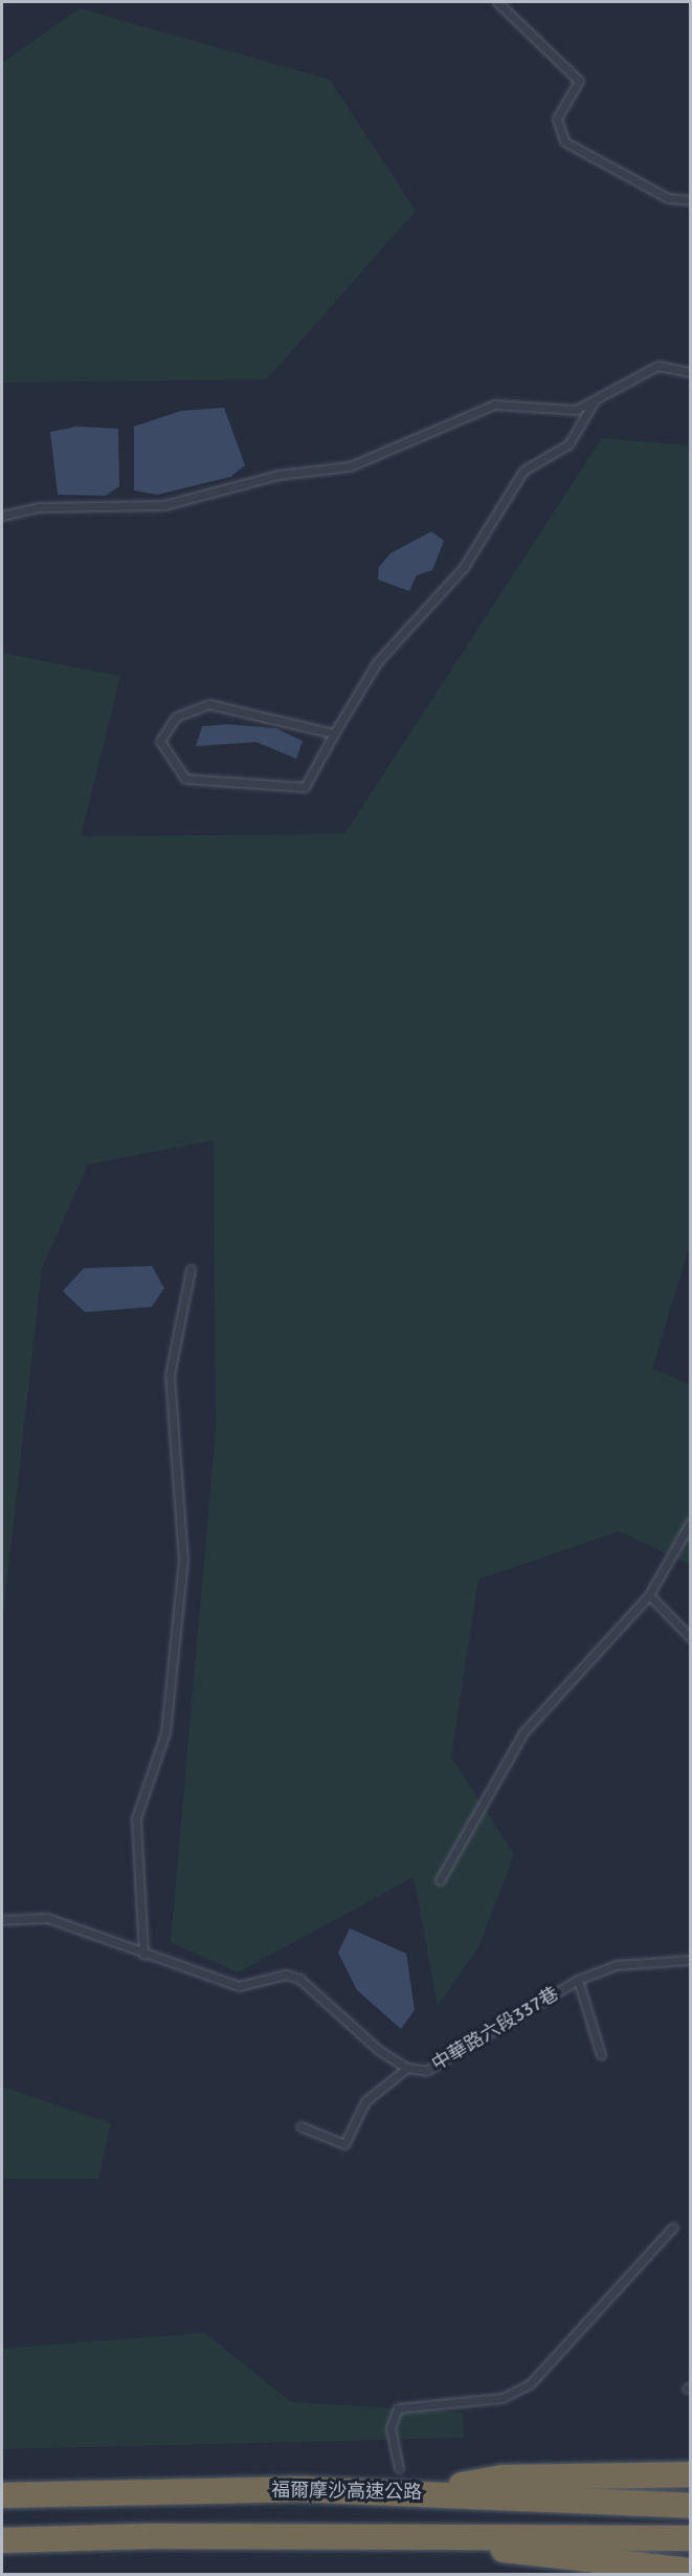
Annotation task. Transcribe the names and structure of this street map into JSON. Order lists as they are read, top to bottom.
{
  "streets": {
    "highway": ["福爾摩沙高速公路"],
    "lane": ["中華路六段337巷"]
  }
}
